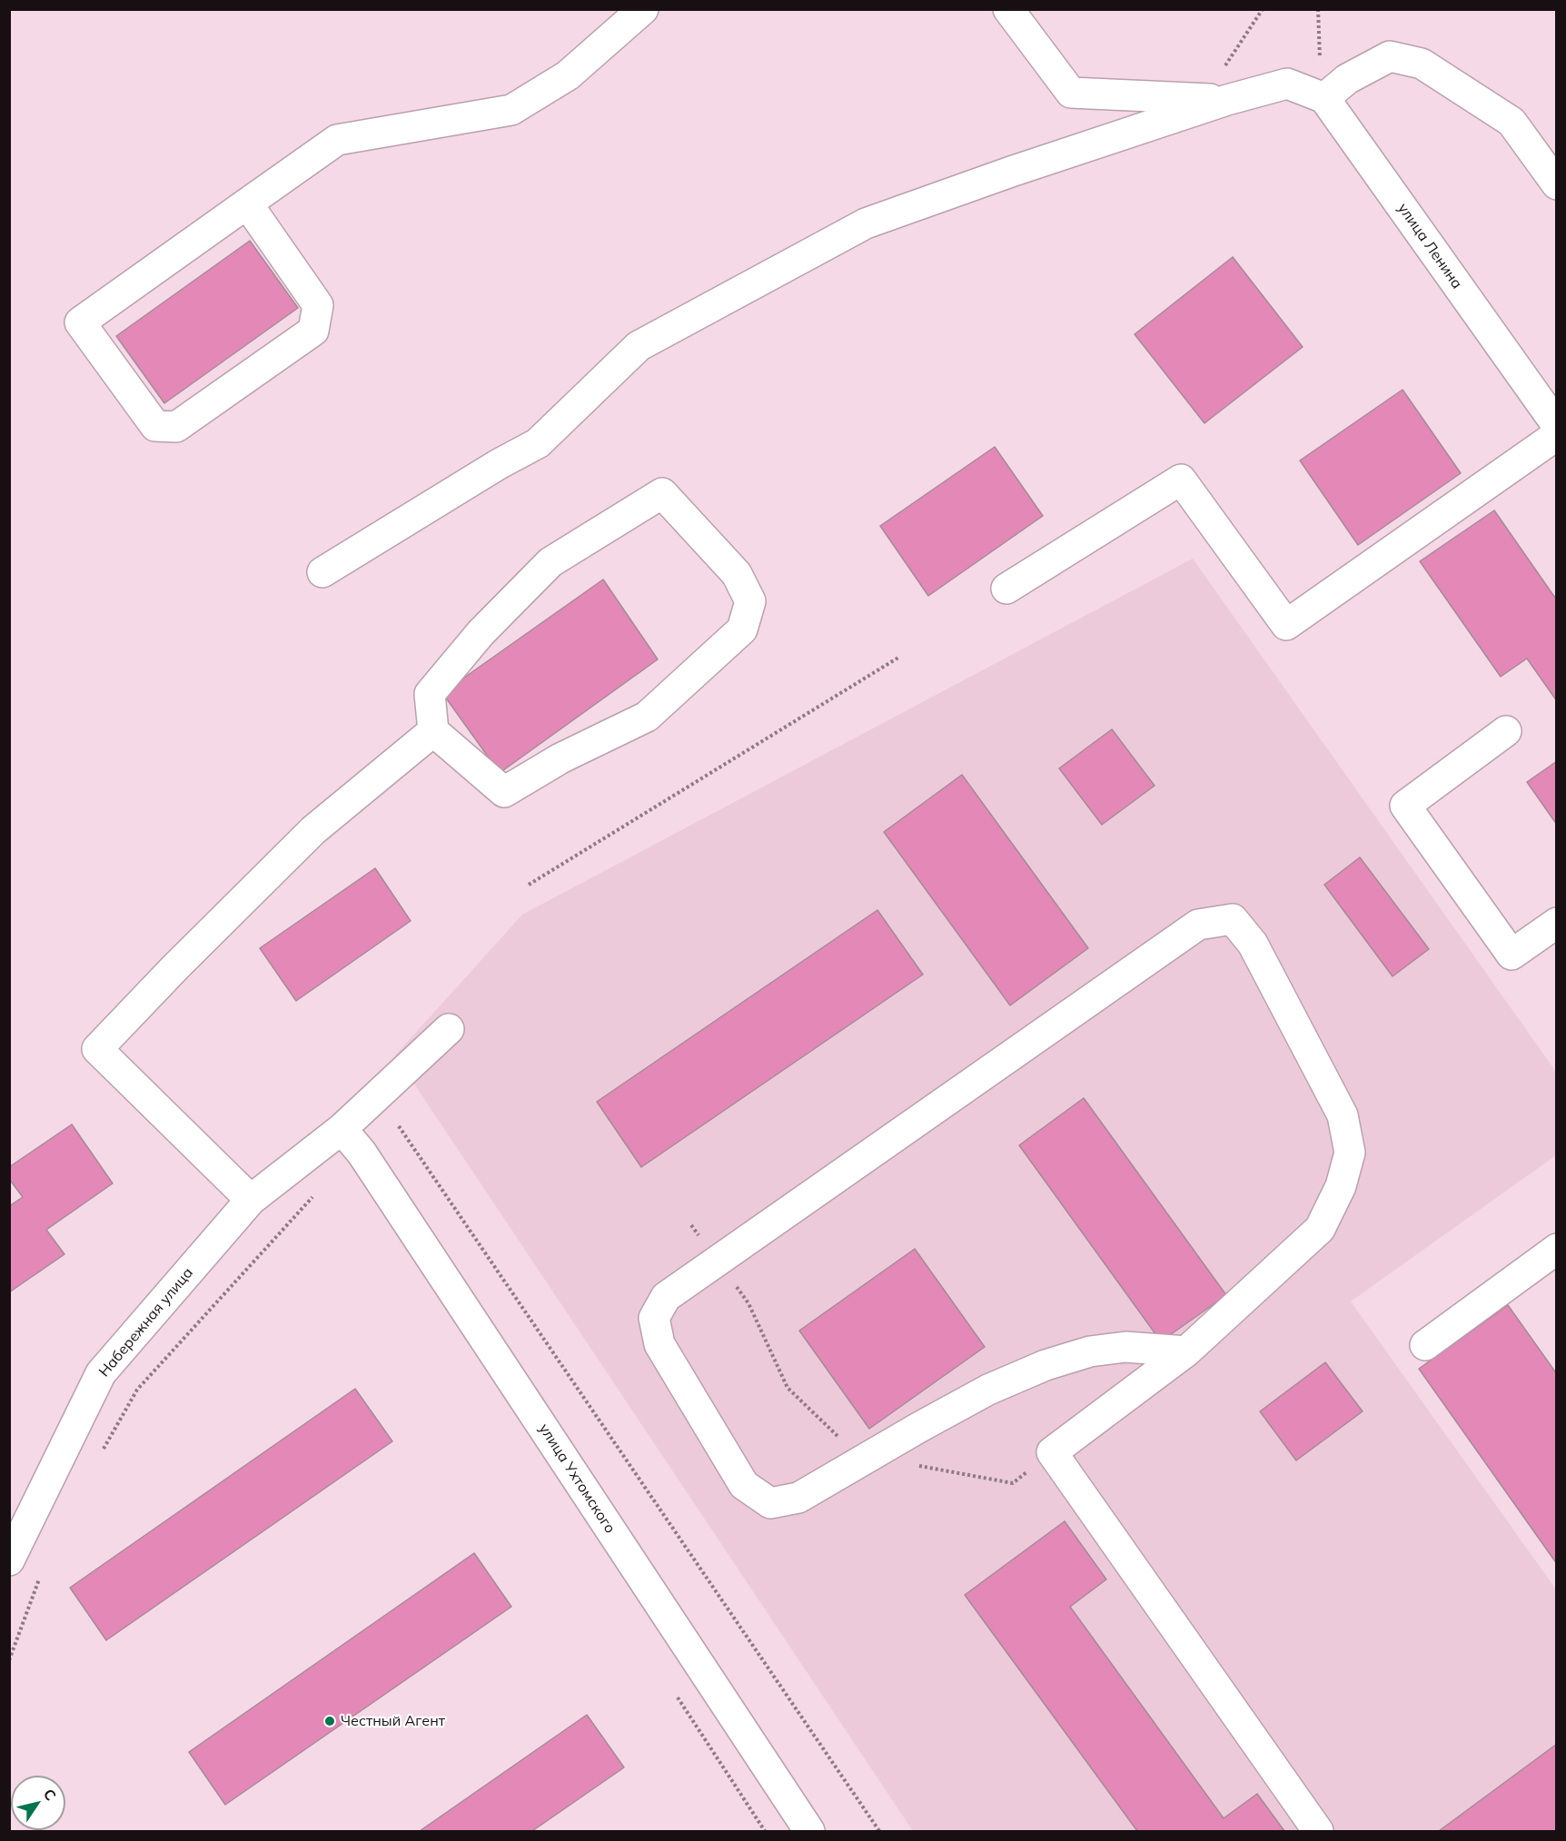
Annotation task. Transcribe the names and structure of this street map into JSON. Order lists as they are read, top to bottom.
{
  "streets": {
    "street": ["улица Ленина", "Набережная улица", "улица Ухтомского"]
  },
  "crossings": [
    ["Набережная улица", "улица Ухтомского"]
  ],
  "places": ["Честный Агент"],
  "north": "top right"
}
